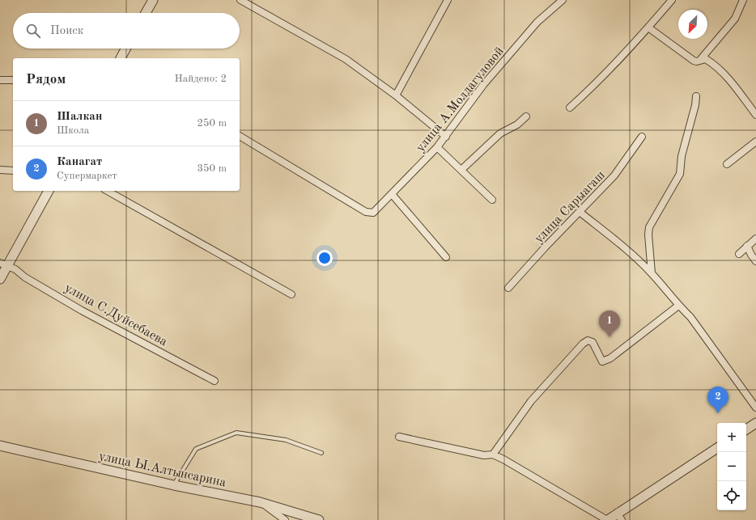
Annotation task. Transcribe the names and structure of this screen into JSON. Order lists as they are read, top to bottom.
{
  "streets": {
    "street": [
      "улица А.Молдагуловой",
      "улица Сарыагаш",
      "улица С.Дуйсебаева",
      "улица Ы.Алтынсарина"
    ]
  },
  "north": "bottom left",
  "page": {
    "search": "Поиск",
    "heading": ["Рядом", "Найдено: 2"],
    "list": [
      {
        "mark": "1",
        "name": "Шалкан",
        "note": "Школа",
        "value": "250 m"
      },
      {
        "mark": "2",
        "name": "Канагат",
        "note": "Супермаркет",
        "value": "350 m"
      }
    ],
    "pins": ["1", "2"],
    "map_buttons": ["+", "−"]
  }
}
